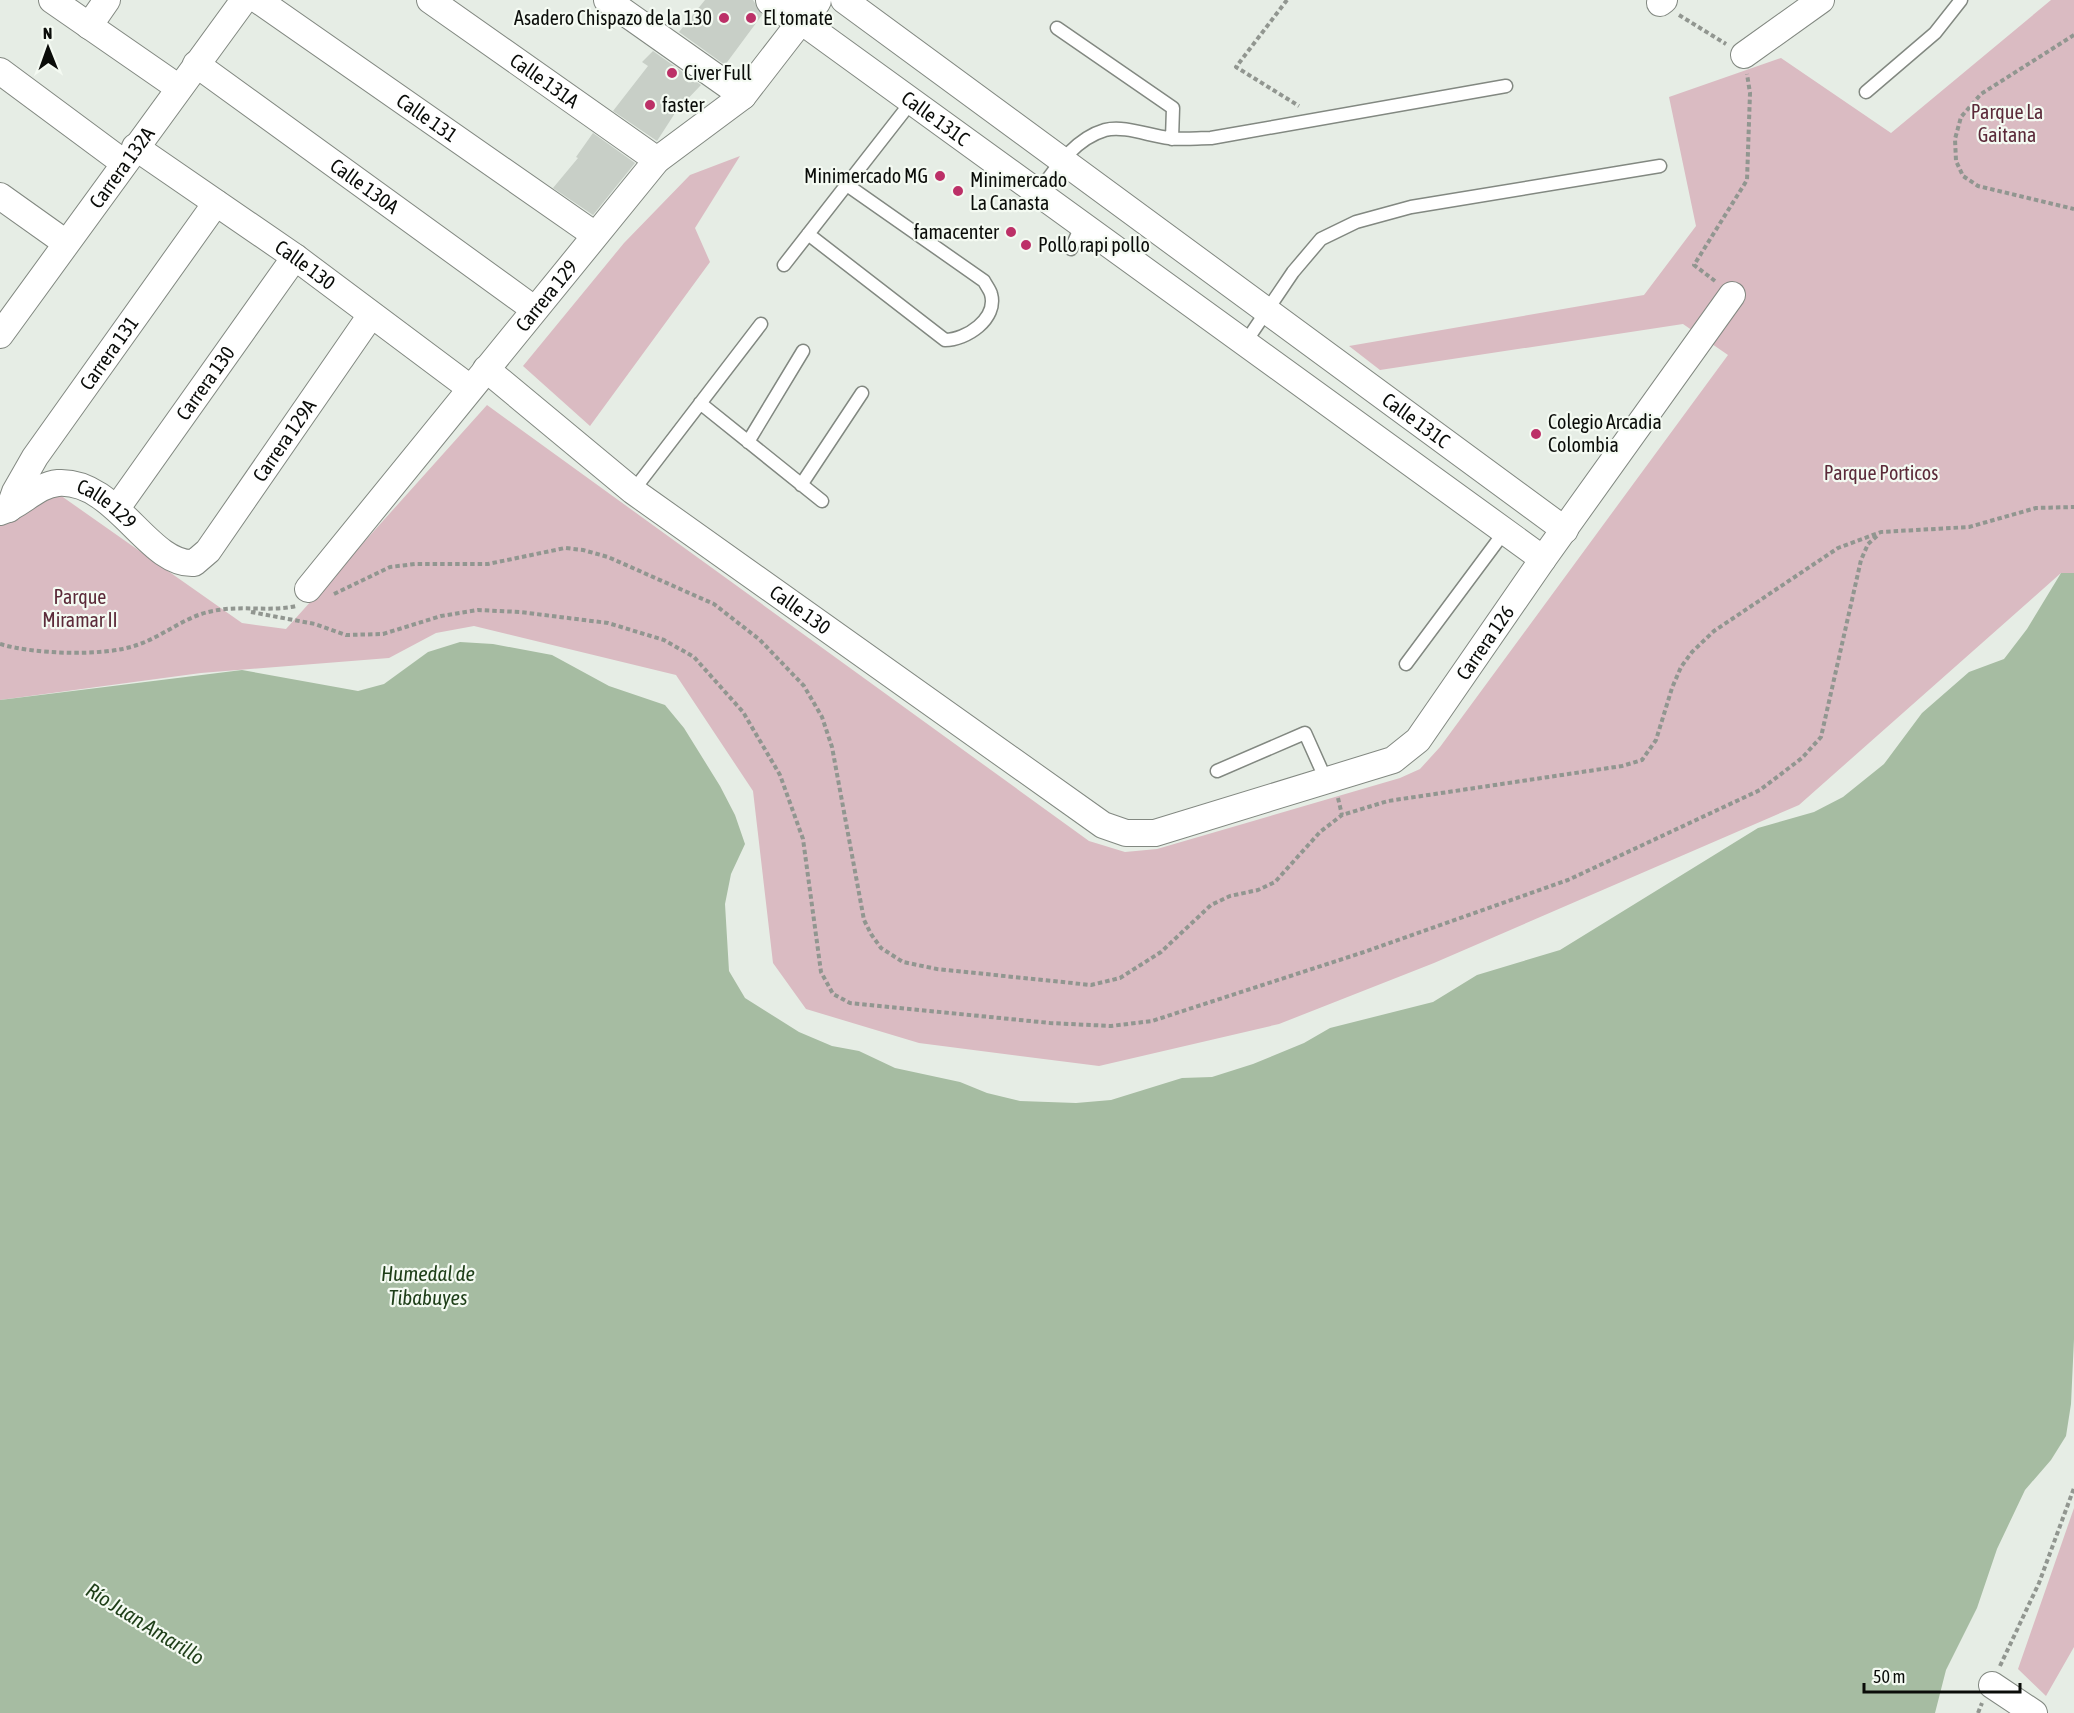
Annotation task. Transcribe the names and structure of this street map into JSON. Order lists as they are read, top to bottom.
{
  "streets": {
    "street": [
      "Calle 131A",
      "Calle 131",
      "Calle 131C",
      "Carrera 132A",
      "Calle 130A",
      "Calle 130",
      "Carrera 129",
      "Carrera 131",
      "Carrera 130",
      "Carrera 129A",
      "Calle 129",
      "Carrera 126"
    ]
  },
  "crossings": [
    ["Calle 131A", "Carrera 129"],
    ["Calle 131", "Carrera 129"],
    ["Calle 131C", "Carrera 129"],
    ["Calle 131C", "Carrera 126"],
    ["Carrera 132A", "Calle 130A"],
    ["Carrera 132A", "Calle 130"],
    ["Calle 130A", "Carrera 129"],
    ["Calle 130", "Carrera 129"],
    ["Calle 130", "Carrera 131"],
    ["Calle 130", "Carrera 130"],
    ["Calle 130", "Carrera 129A"],
    ["Calle 130", "Carrera 126"],
    ["Carrera 131", "Calle 129"],
    ["Carrera 130", "Calle 129"],
    ["Carrera 129A", "Calle 129"]
  ],
  "water": ["Humedal de Tibabuyes", "Río Juan Amarillo"],
  "parks": ["Parque La Gaitana", "Parque Porticos", "Parque Miramar II"],
  "places": [
    "Asadero Chispazo de la 130",
    "El tomate",
    "Civer Full",
    "faster",
    "Minimercado MG",
    "Minimercado La Canasta",
    "famacenter",
    "Pollo rapi pollo",
    "Colegio Arcadia Colombia"
  ],
  "scale_bar": "50 m",
  "north": "top"
}
